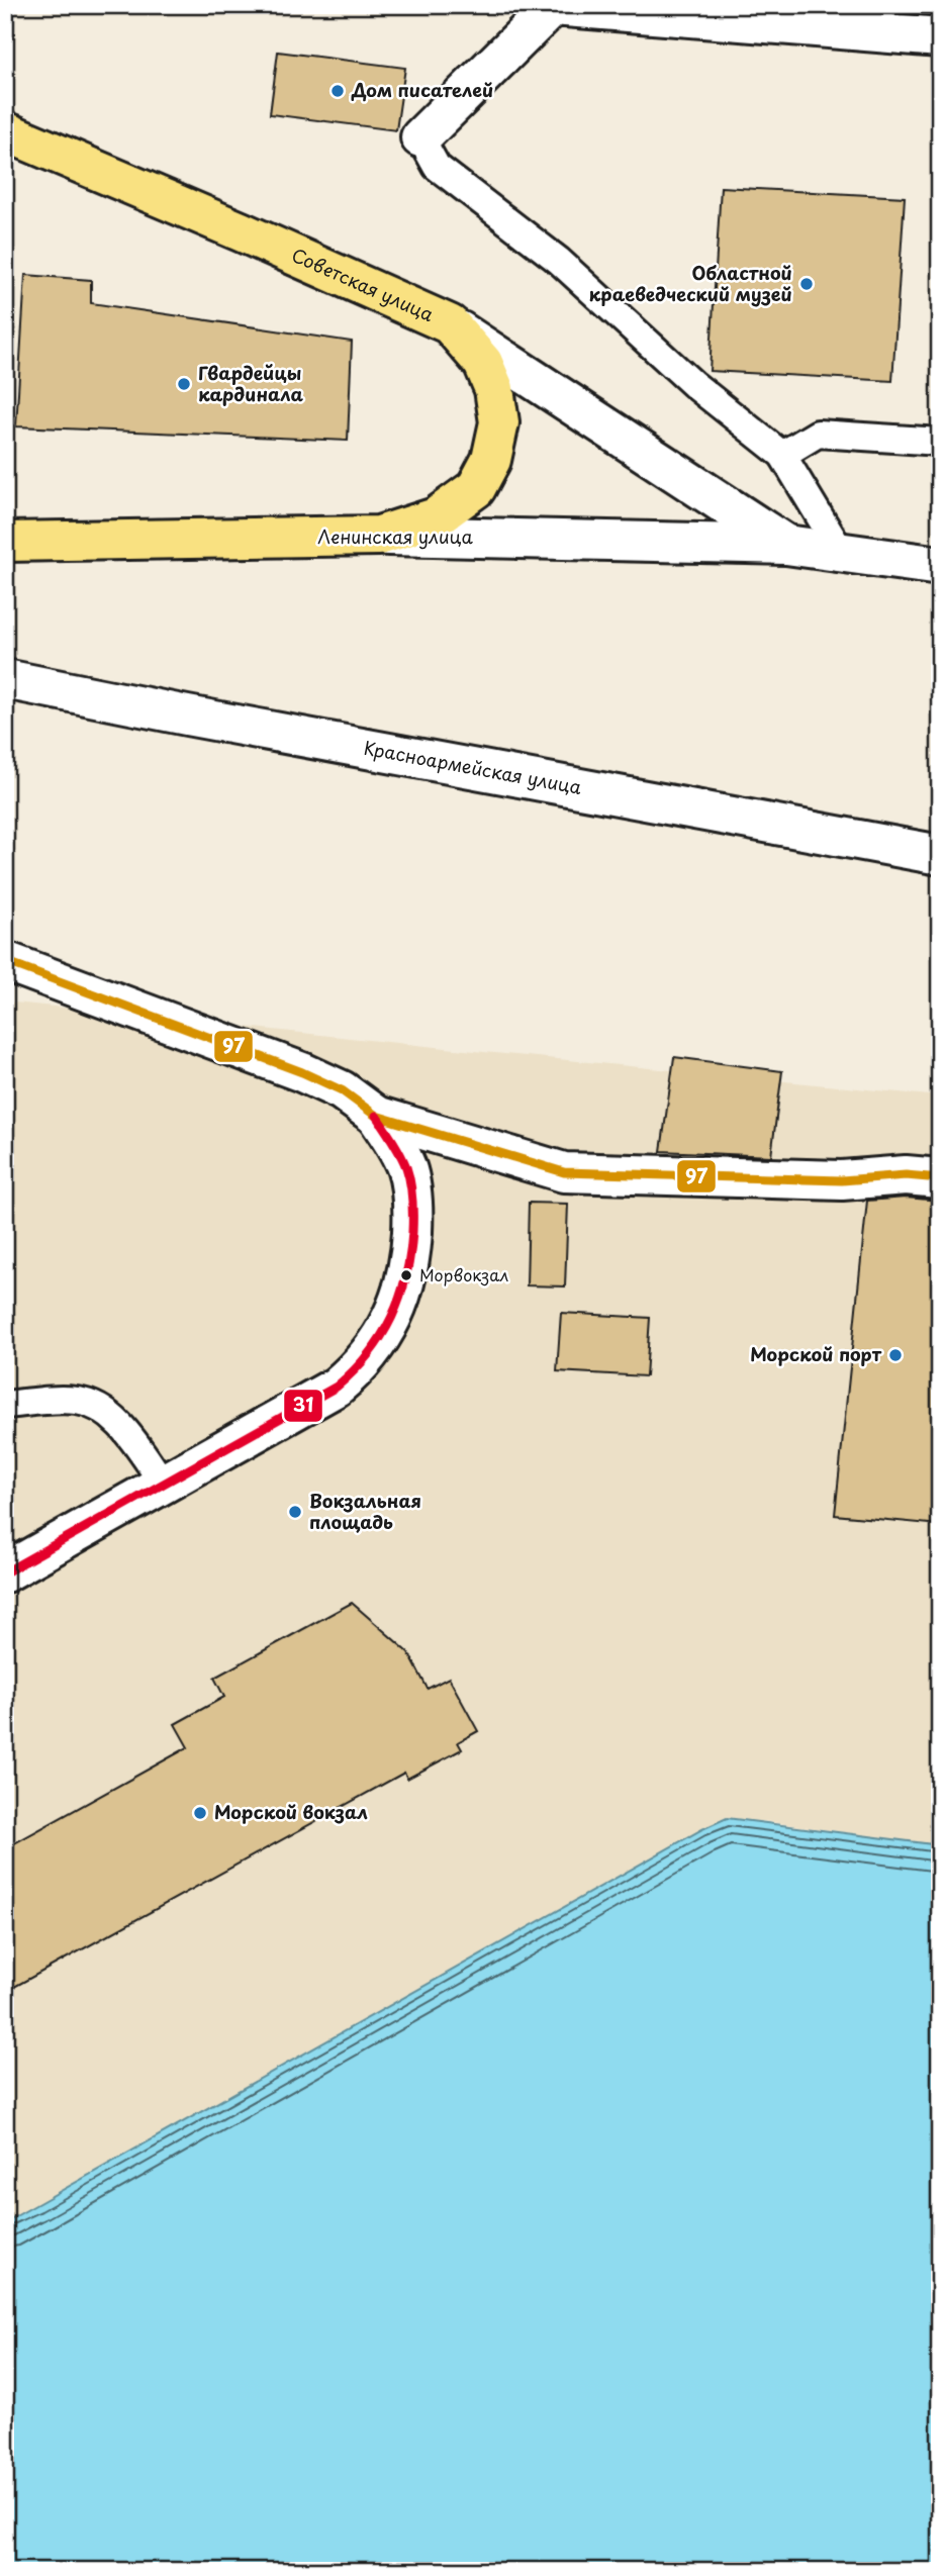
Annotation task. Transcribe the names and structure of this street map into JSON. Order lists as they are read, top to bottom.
{
  "streets": {
    "main road": ["Советская улица", "Ленинская улица"],
    "street": ["Красноармейская улица"]
  },
  "crossings": [
    ["Советская улица", "Ленинская улица"]
  ],
  "places": [
    "Дом писателей",
    "Областной краеведческий музей",
    "Гвардейцы кардинала",
    "Морвокзал",
    "Морской порт",
    "Вокзальная площадь",
    "Морской вокзал"
  ],
  "lines": ["transit line 97", "transit line 31"]
}
